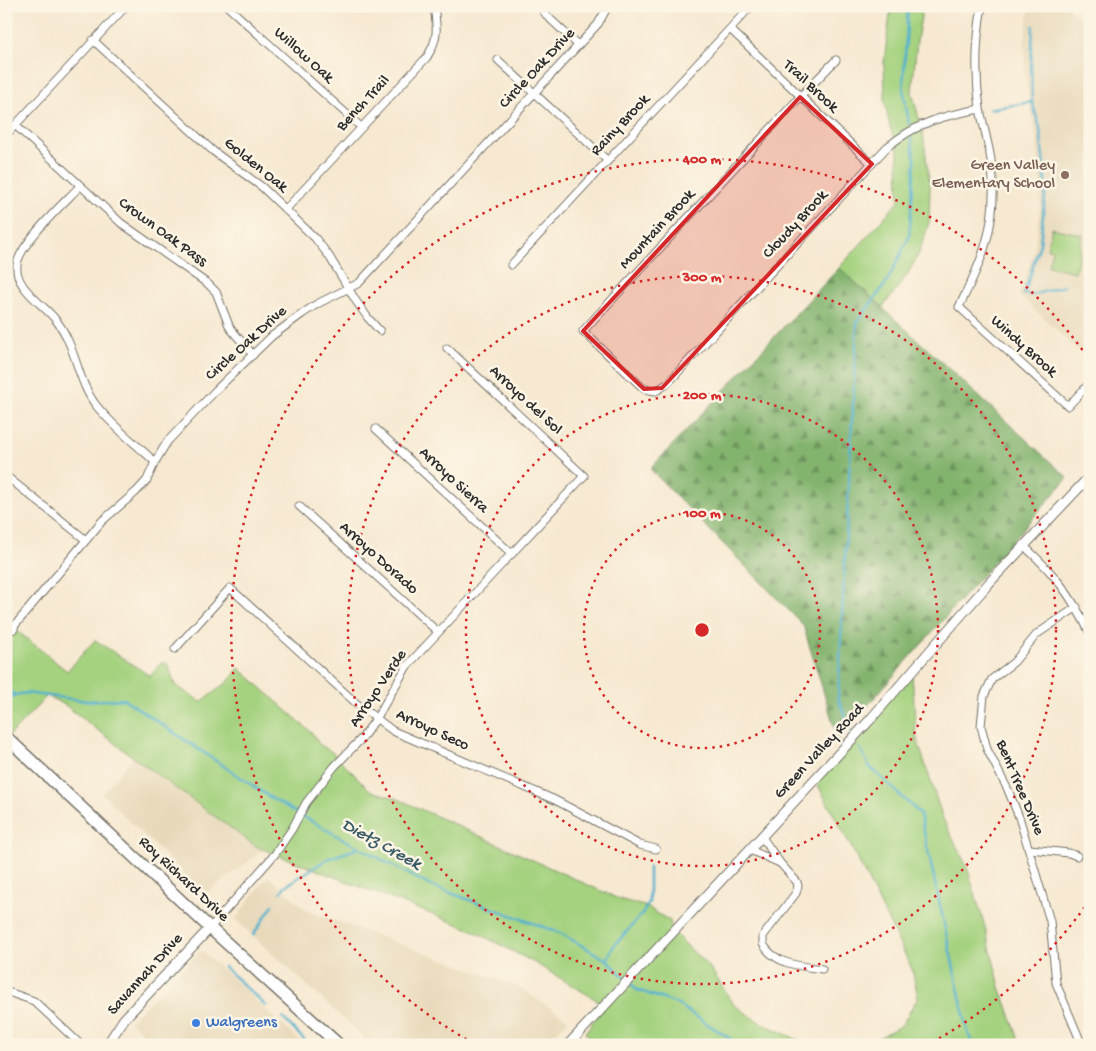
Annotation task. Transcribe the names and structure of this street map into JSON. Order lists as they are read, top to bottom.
{
  "streets": {
    "main road": ["Roy Richard Drive"],
    "street": [
      "Willow Oak",
      "Circle Oak Drive",
      "Trail Brook",
      "Bench Trail",
      "Rainy Brook",
      "Golden Oak",
      "Cloudy Brook",
      "Mountain Brook",
      "Crown Oak Pass",
      "Windy Brook",
      "Arroyo del Sol",
      "Arroyo Sierra",
      "Arroyo Dorado",
      "Arroyo Verde",
      "Arroyo Seco",
      "Green Valley Road",
      "Bent Tree Drive",
      "Savannah Drive"
    ]
  },
  "crossings": [
    ["Willow Oak", "Bench Trail"],
    ["Circle Oak Drive", "Golden Oak"],
    ["Circle Oak Drive", "Crown Oak Pass"],
    ["Trail Brook", "Rainy Brook"],
    ["Trail Brook", "Cloudy Brook"],
    ["Trail Brook", "Mountain Brook"],
    ["Bench Trail", "Golden Oak"],
    ["Cloudy Brook", "Mountain Brook"],
    ["Cloudy Brook", "Windy Brook"],
    ["Arroyo del Sol", "Arroyo Verde"],
    ["Arroyo Sierra", "Arroyo Verde"],
    ["Arroyo Dorado", "Arroyo Verde"],
    ["Arroyo Verde", "Arroyo Seco"],
    ["Arroyo Verde", "Roy Richard Drive"],
    ["Arroyo Verde", "Savannah Drive"],
    ["Roy Richard Drive", "Savannah Drive"]
  ],
  "water": ["Dietz Creek"],
  "places": ["Green Valley Elementary School", "Walgreens"],
  "rings": [
    "400 m",
    "300 m",
    "200 m",
    "100 m"
  ]
}
